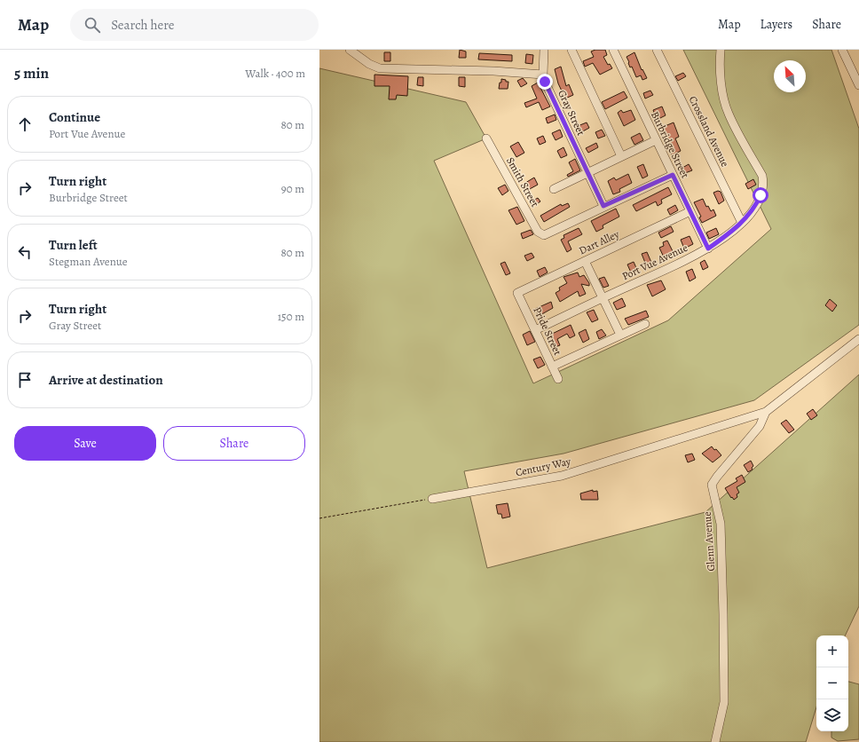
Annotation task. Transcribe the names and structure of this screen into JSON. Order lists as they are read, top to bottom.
{
  "streets": {
    "street": [
      "Gray Street",
      "Crossland Avenue",
      "Burbridge Street",
      "Smith Street",
      "Dart Alley",
      "Port Vue Avenue",
      "Pride Street",
      "Century Way",
      "Glenn Avenue"
    ]
  },
  "crossings": [
    ["Gray Street", "Smith Street"],
    ["Crossland Avenue", "Port Vue Avenue"],
    ["Burbridge Street", "Dart Alley"],
    ["Burbridge Street", "Port Vue Avenue"],
    ["Dart Alley", "Pride Street"],
    ["Port Vue Avenue", "Pride Street"],
    ["Century Way", "Glenn Avenue"]
  ],
  "north": "top left",
  "page": {
    "header": "Map",
    "search": "Search here",
    "nav": ["Map", "Layers", "Share"],
    "heading": ["5 min", "Walk · 400 m"],
    "list": [
      ["Continue", "Port Vue Avenue", "80 m"],
      ["Turn right", "Burbridge Street", "90 m"],
      ["Turn left", "Stegman Avenue", "80 m"],
      ["Turn right", "Gray Street", "150 m"],
      "Arrive at destination"
    ],
    "buttons": ["Save", "Share"],
    "map_buttons": ["+", "−"]
  }
}
